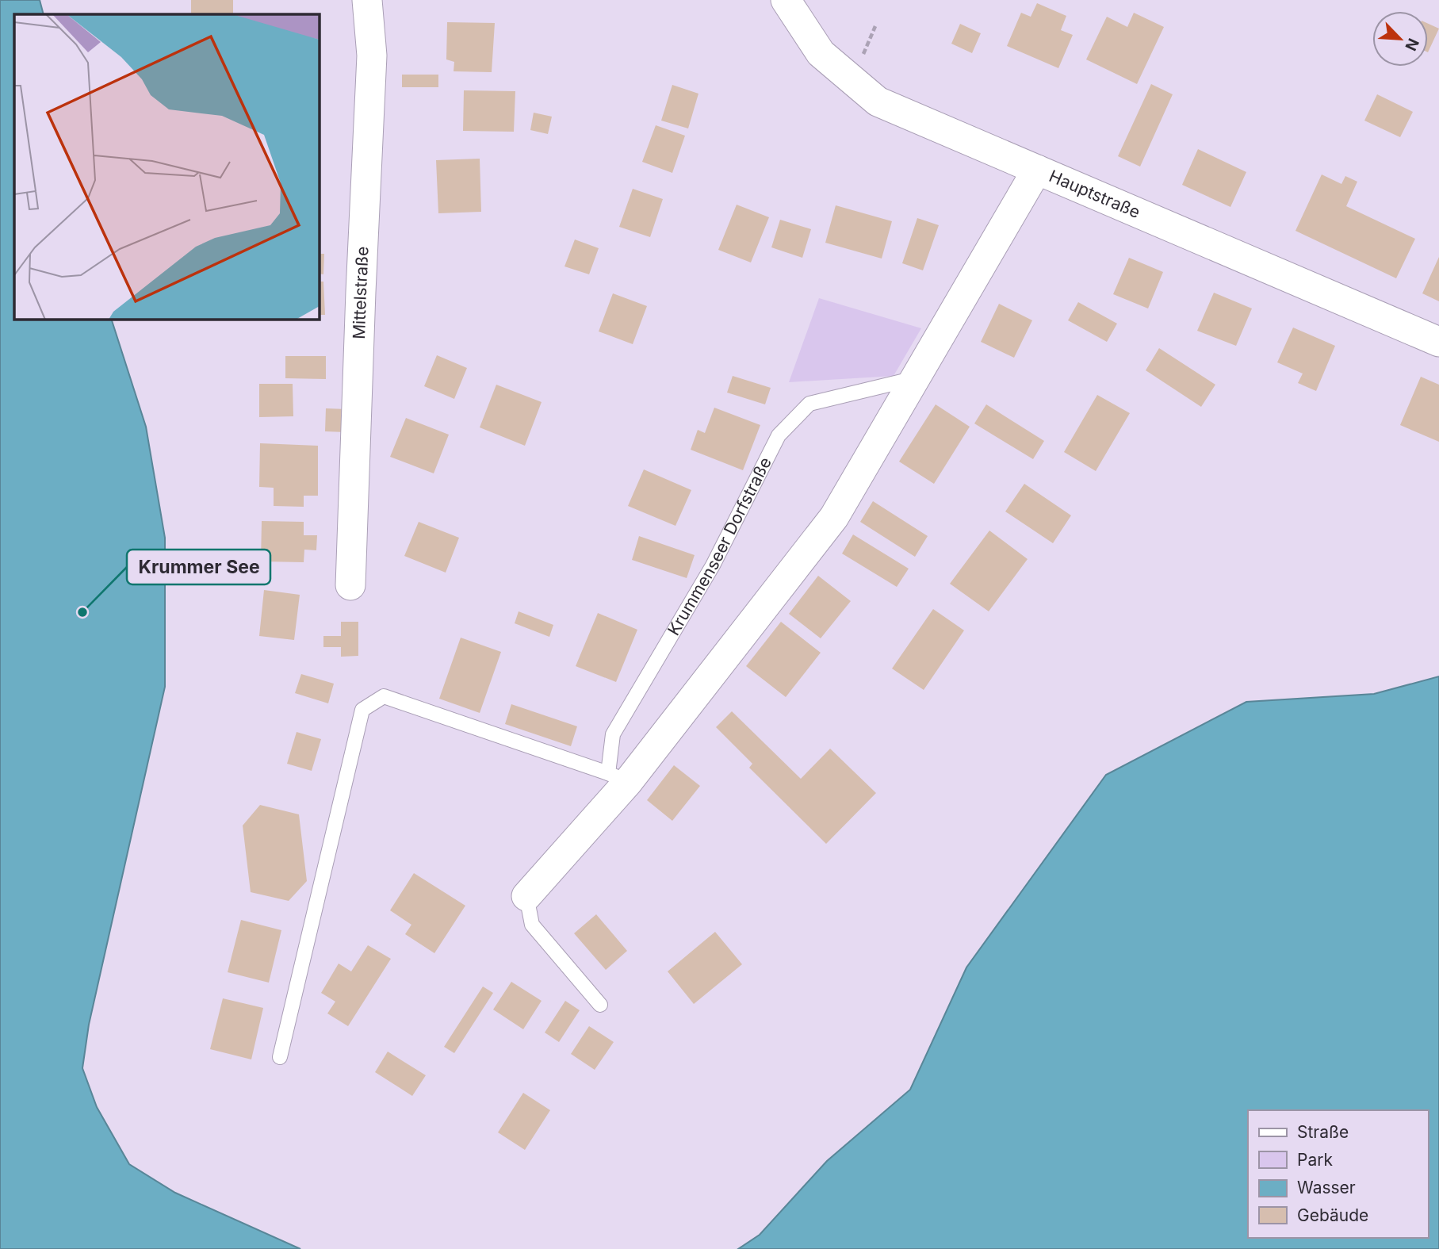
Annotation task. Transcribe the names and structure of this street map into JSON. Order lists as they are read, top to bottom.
{
  "streets": {
    "street": ["Hauptstraße", "Mittelstraße"],
    "lane": ["Krummenseer Dorfstraße"]
  },
  "places": ["Krummer See"],
  "legend": [
    "Straße",
    "Park",
    "Wasser",
    "Gebäude"
  ],
  "north": "bottom right"
}
